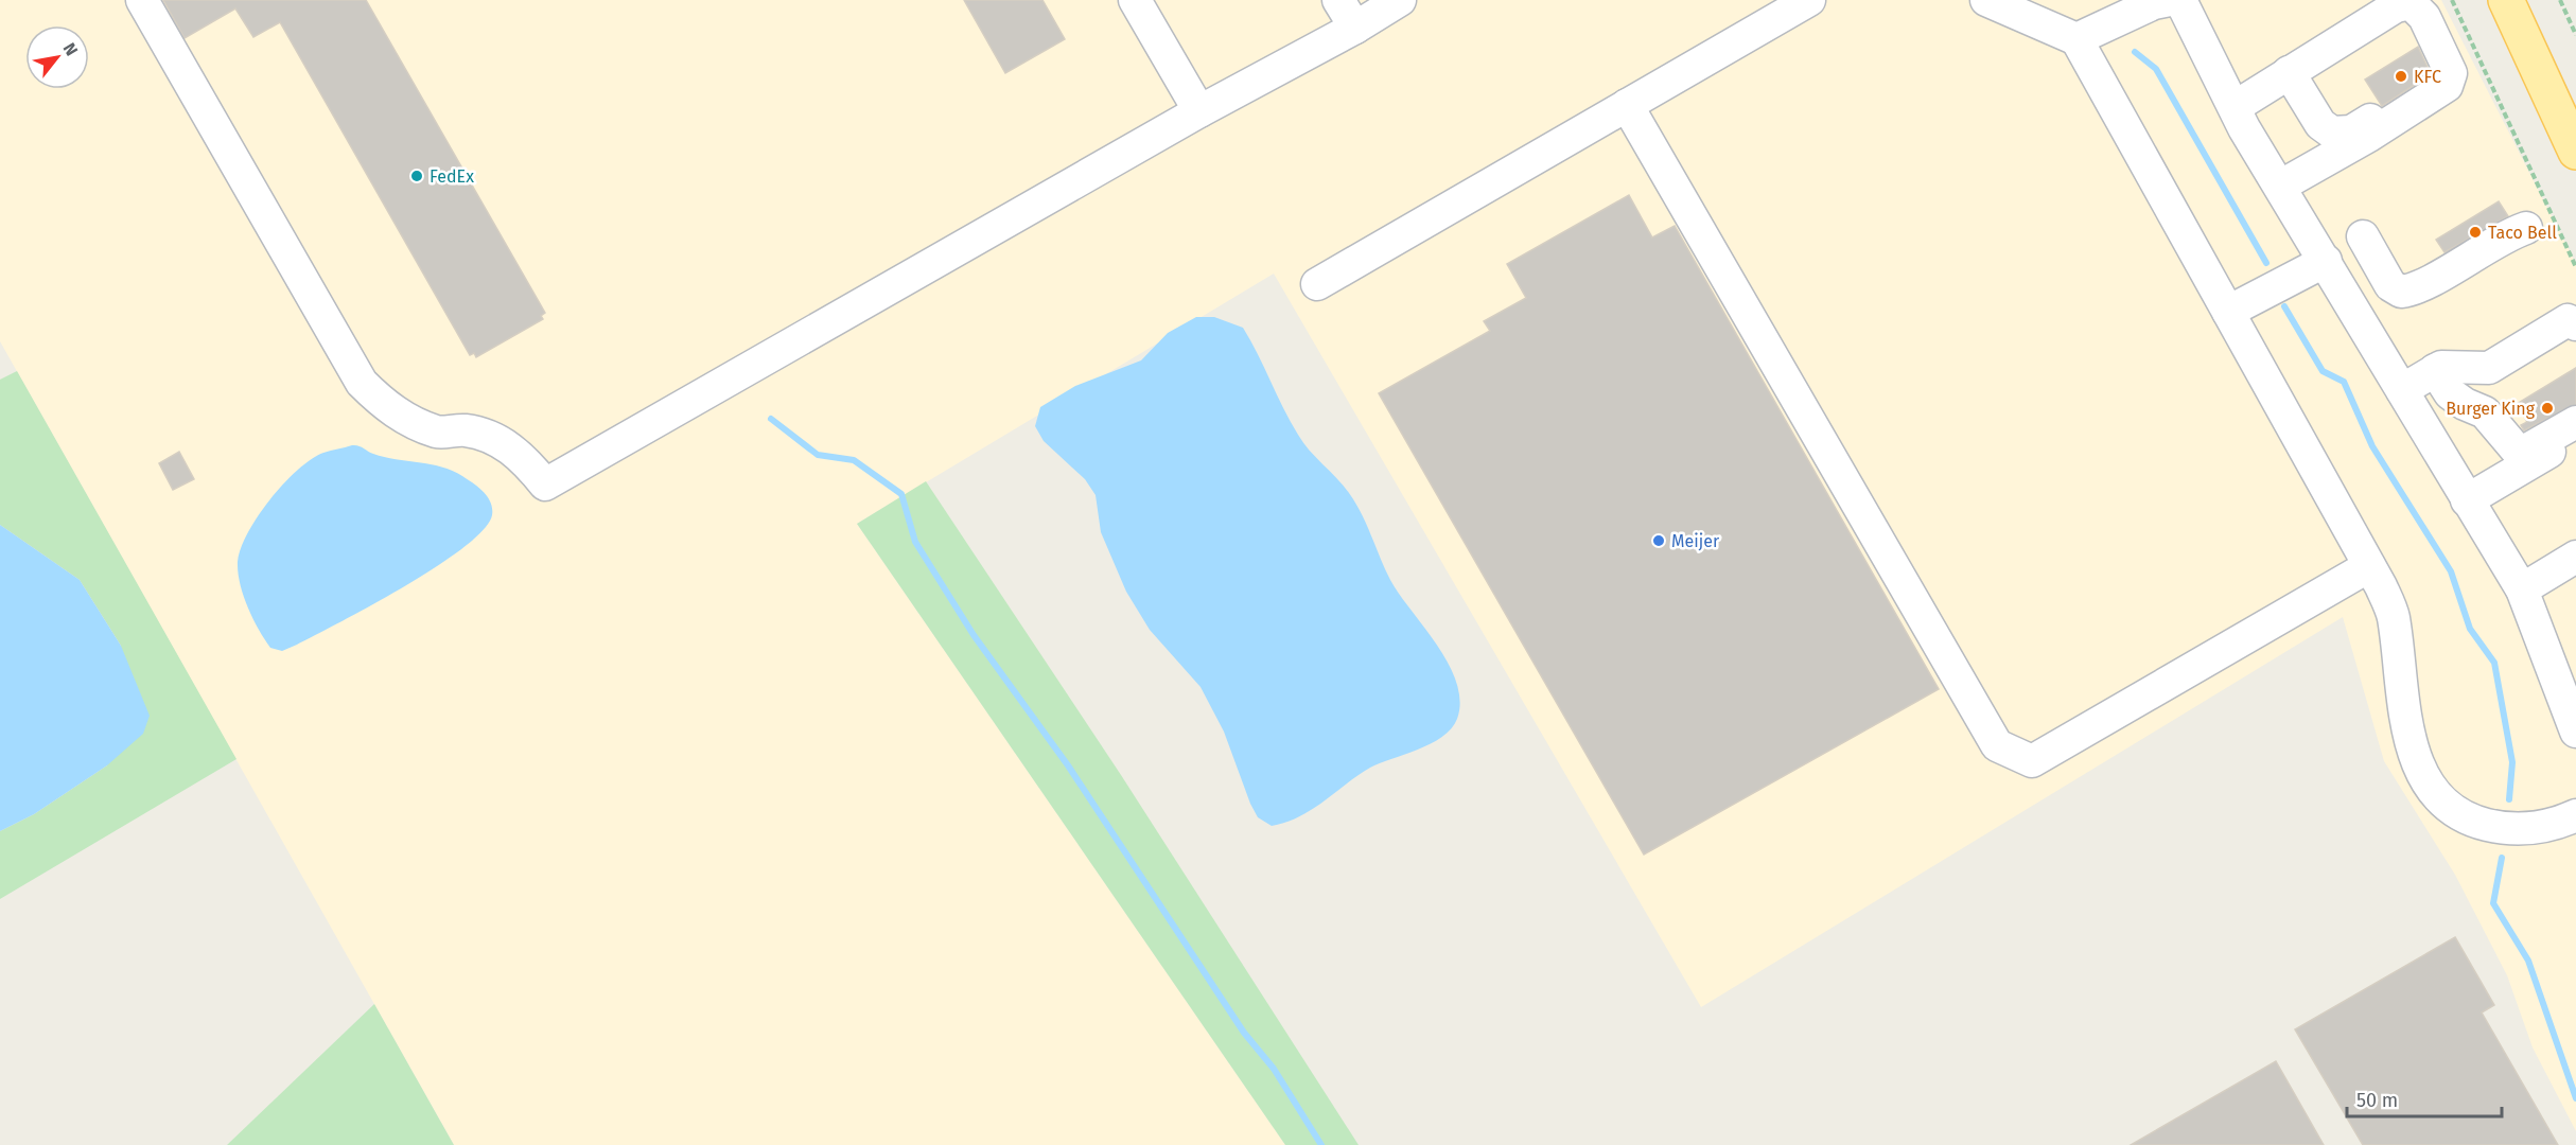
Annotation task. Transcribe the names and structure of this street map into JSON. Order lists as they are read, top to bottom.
{
  "places": [
    "KFC",
    "FedEx",
    "Taco Bell",
    "Burger King",
    "Meijer"
  ],
  "scale_bar": "50 m",
  "north": "top right"
}
